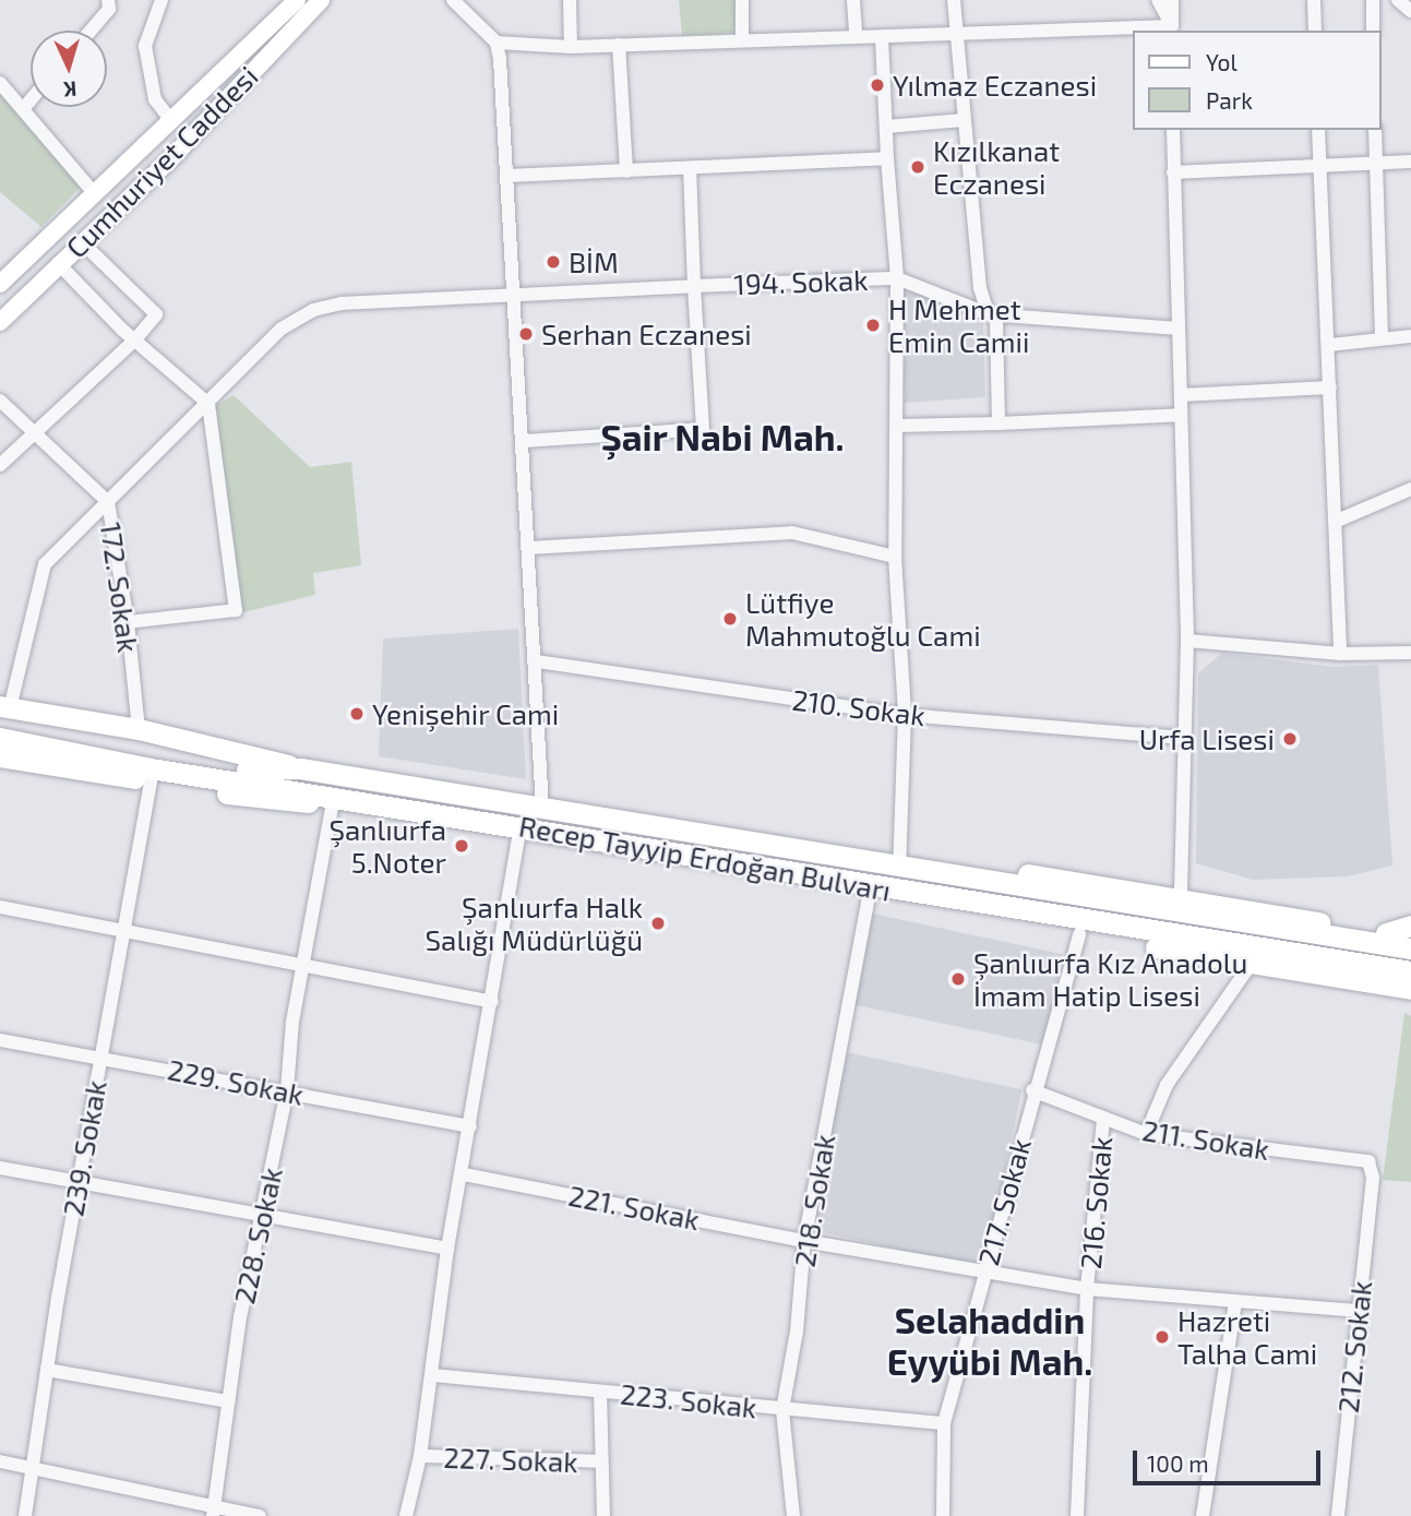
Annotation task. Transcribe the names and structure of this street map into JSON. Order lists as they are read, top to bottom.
{
  "streets": {
    "highway": ["Recep Tayyip Erdoğan Bulvarı"],
    "main road": ["Cumhuriyet Caddesi"],
    "street": [
      "194. Sokak",
      "172. Sokak",
      "210. Sokak",
      "229. Sokak",
      "211. Sokak",
      "239. Sokak",
      "218. Sokak",
      "217. Sokak",
      "216. Sokak",
      "221. Sokak",
      "228. Sokak",
      "212. Sokak",
      "223. Sokak",
      "227. Sokak"
    ]
  },
  "crossings": [
    ["194. Sokak", "172. Sokak"],
    ["194. Sokak", "Recep Tayyip Erdoğan Bulvarı"],
    ["Recep Tayyip Erdoğan Bulvarı", "218. Sokak"],
    ["Recep Tayyip Erdoğan Bulvarı", "228. Sokak"],
    ["229. Sokak", "239. Sokak"],
    ["229. Sokak", "228. Sokak"],
    ["211. Sokak", "217. Sokak"],
    ["211. Sokak", "216. Sokak"],
    ["211. Sokak", "212. Sokak"],
    ["218. Sokak", "221. Sokak"],
    ["218. Sokak", "223. Sokak"],
    ["217. Sokak", "221. Sokak"],
    ["217. Sokak", "223. Sokak"],
    ["216. Sokak", "221. Sokak"],
    ["221. Sokak", "212. Sokak"]
  ],
  "districts": ["Şair Nabi Mah.", "Selahaddin Eyyübi Mah."],
  "places": [
    "Yılmaz Eczanesi",
    "Kızılkanat Eczanesi",
    "BİM",
    "H Mehmet Emin Camii",
    "Serhan Eczanesi",
    "Lütfiye Mahmutoğlu Cami",
    "Yenişehir Cami",
    "Urfa Lisesi",
    "Şanlıurfa 5.Noter",
    "Şanlıurfa Halk Salığı Müdürlüğü",
    "Şanlıurfa Kız Anadolu İmam Hatip Lisesi",
    "Hazreti Talha Cami"
  ],
  "legend": ["Yol", "Park"],
  "scale_bar": "100 m",
  "north": "bottom"
}
